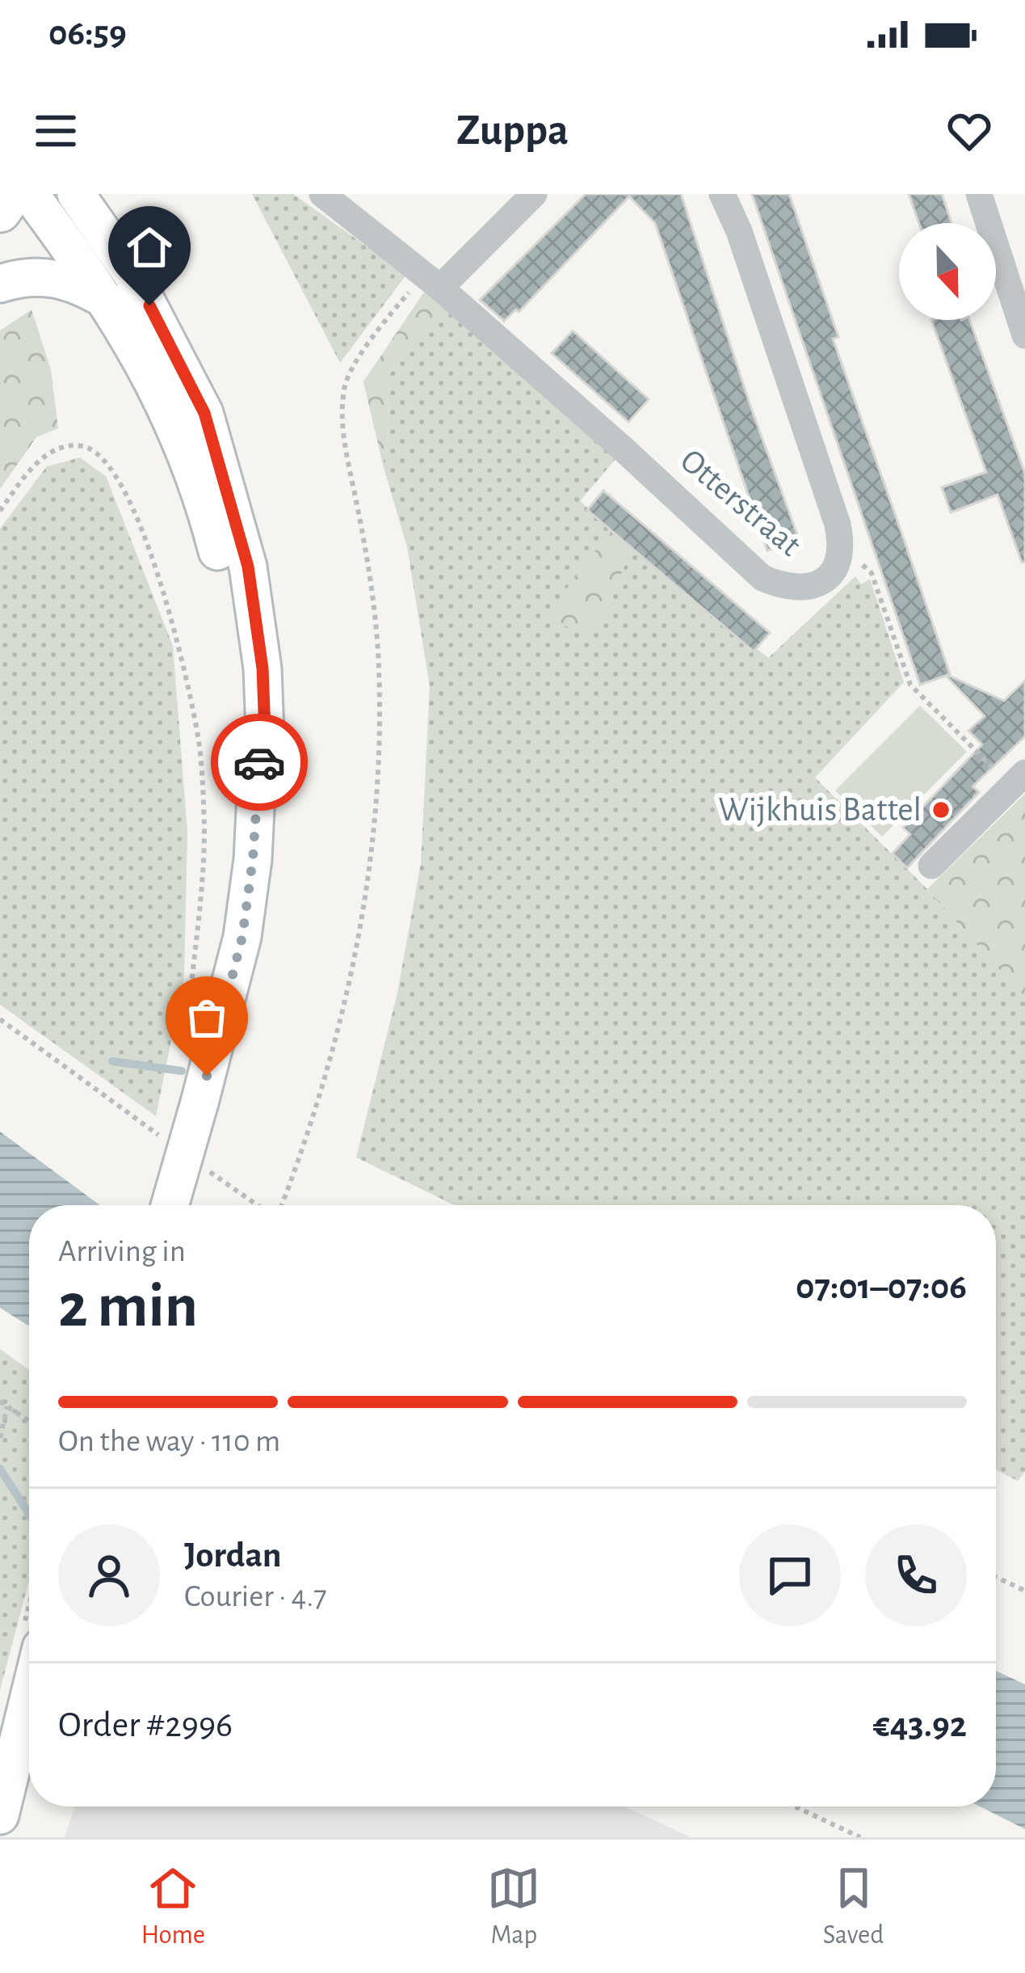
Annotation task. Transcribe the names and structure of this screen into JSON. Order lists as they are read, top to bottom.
{
  "streets": {
    "street": ["Otterstraat"]
  },
  "places": ["Wijkhuis Battel"],
  "north": "bottom",
  "page": {
    "status": "06:59",
    "header": "Zuppa",
    "heading": ["2 min", "Arriving in", "07:01–07:06"],
    "panel": [
      "Jordan",
      "Courier · 4.7",
      "Order #2996",
      "€43.92"
    ],
    "bar": "On the way · 110 m",
    "tabs": ["Home", "Map", "Saved"]
  }
}
